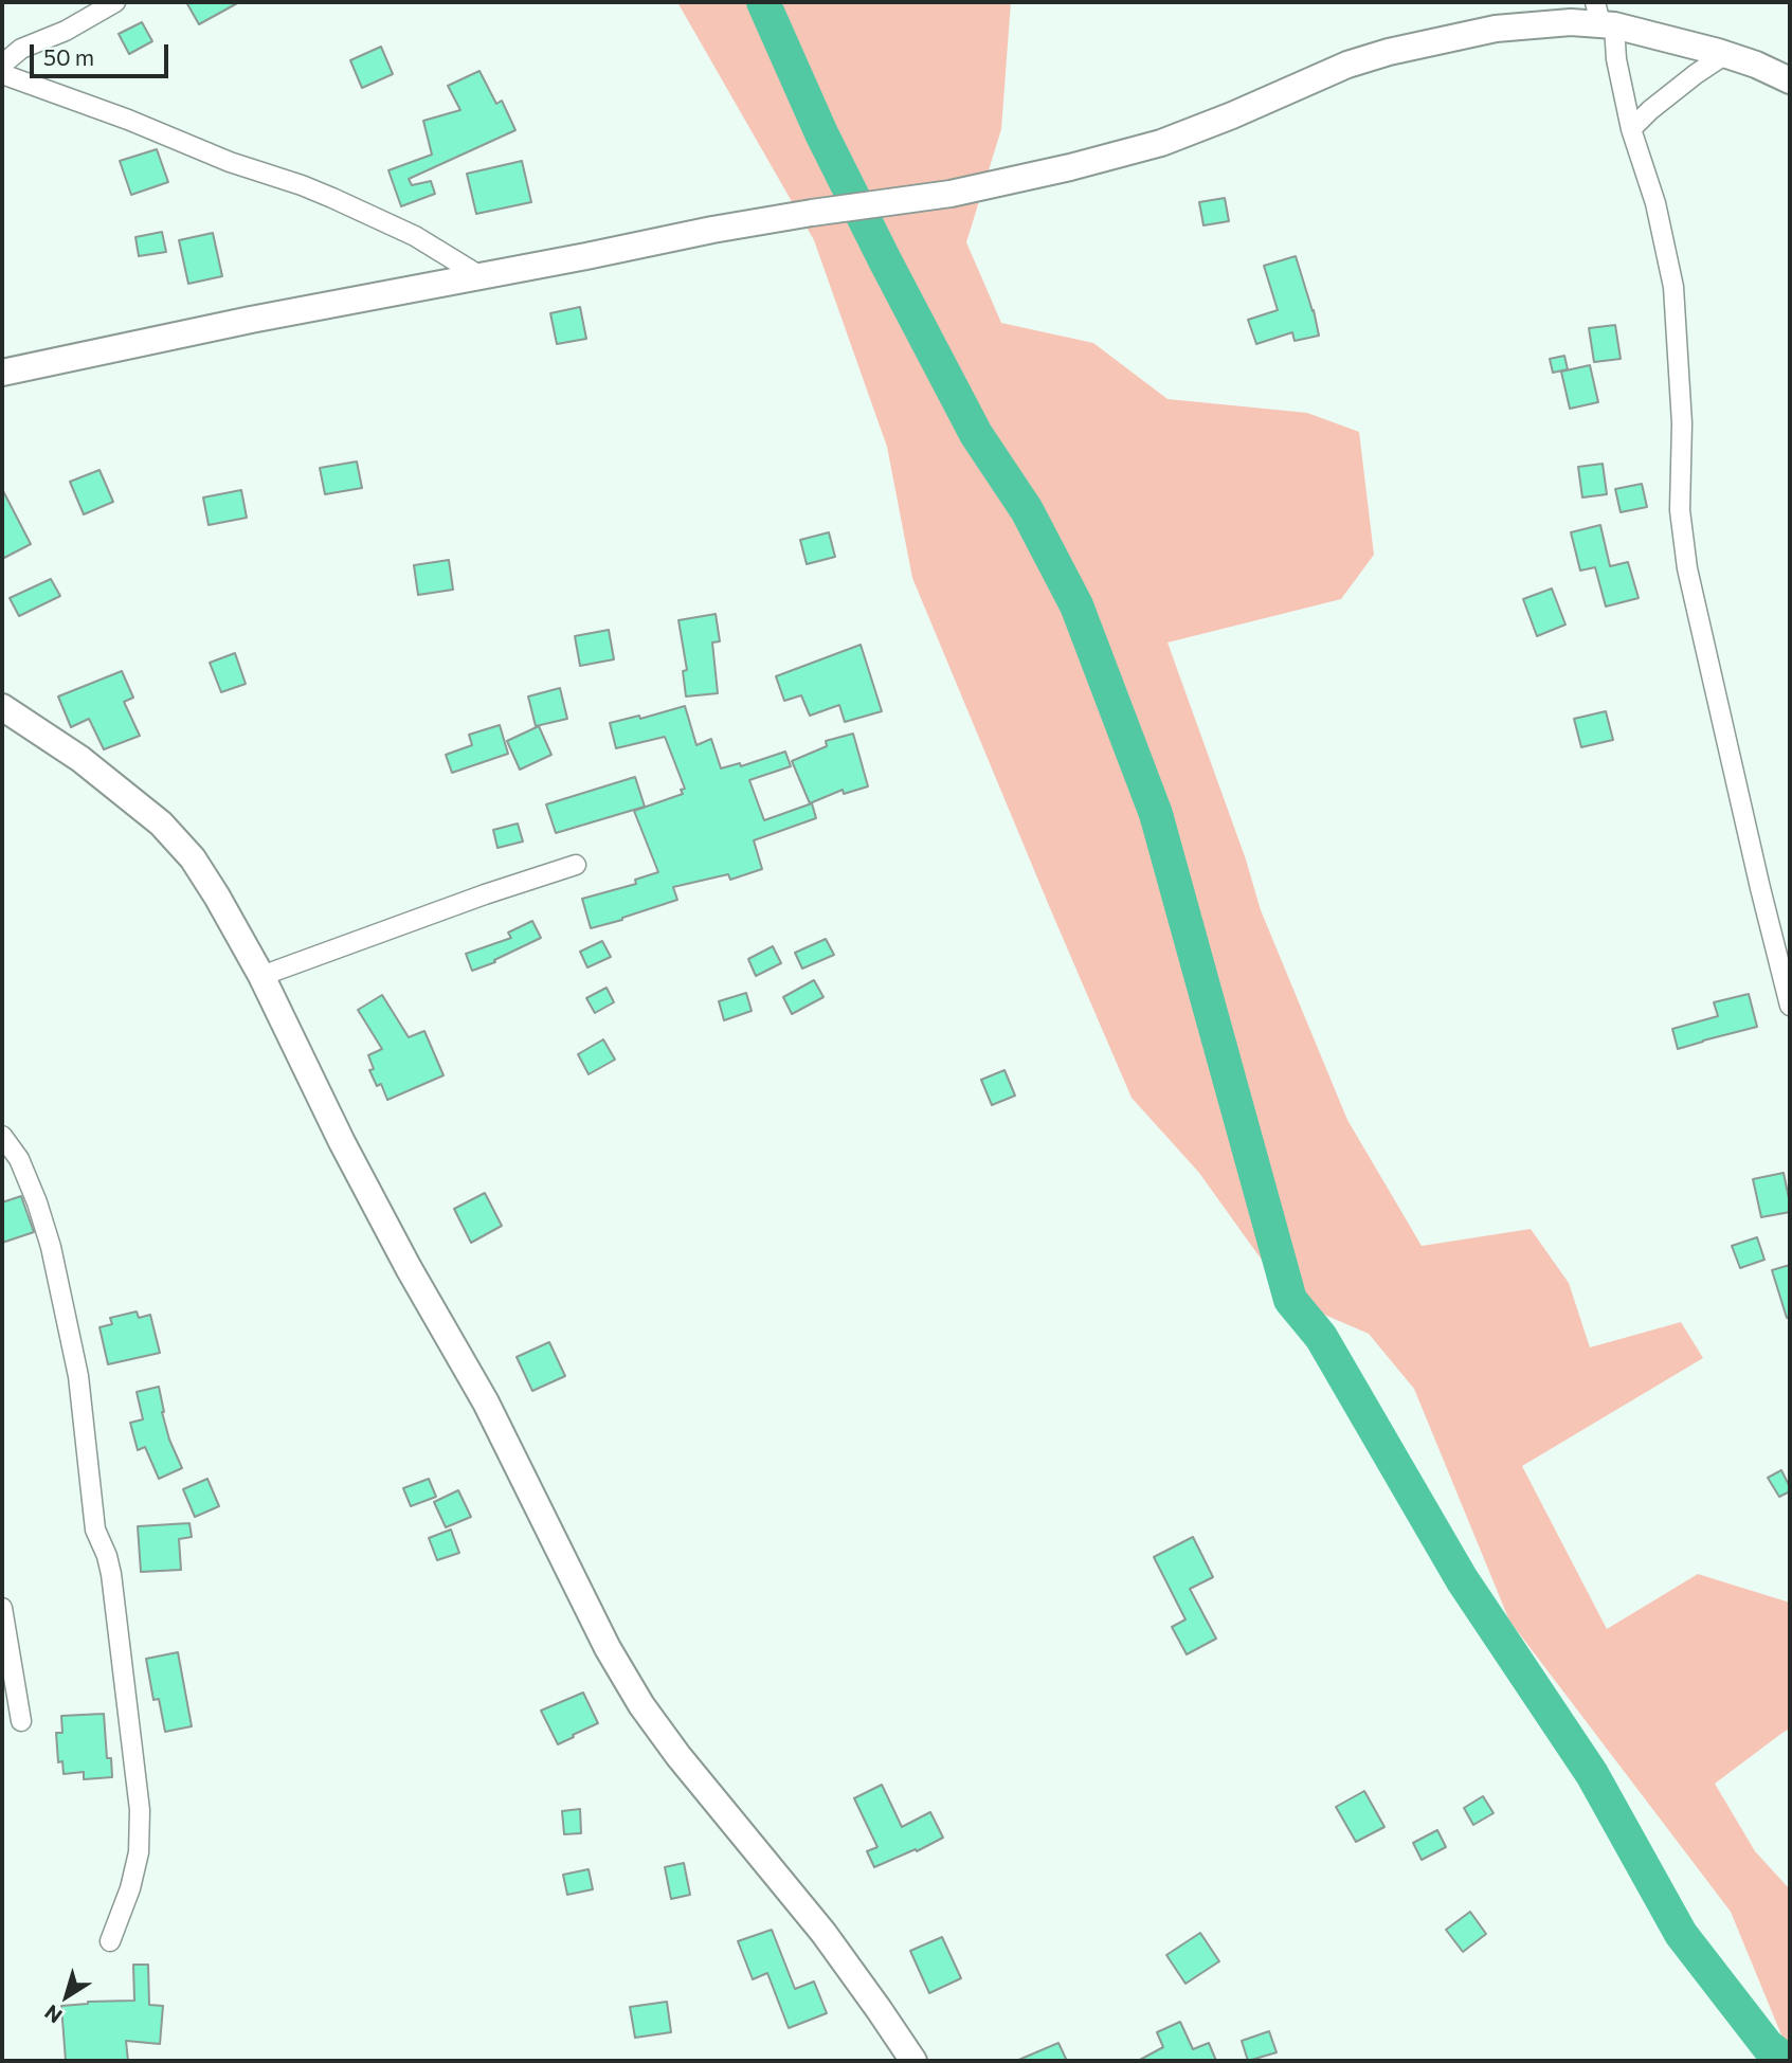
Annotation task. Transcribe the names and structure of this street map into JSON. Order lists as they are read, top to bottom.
{
  "scale_bar": "50 m",
  "north": "bottom left"
}
